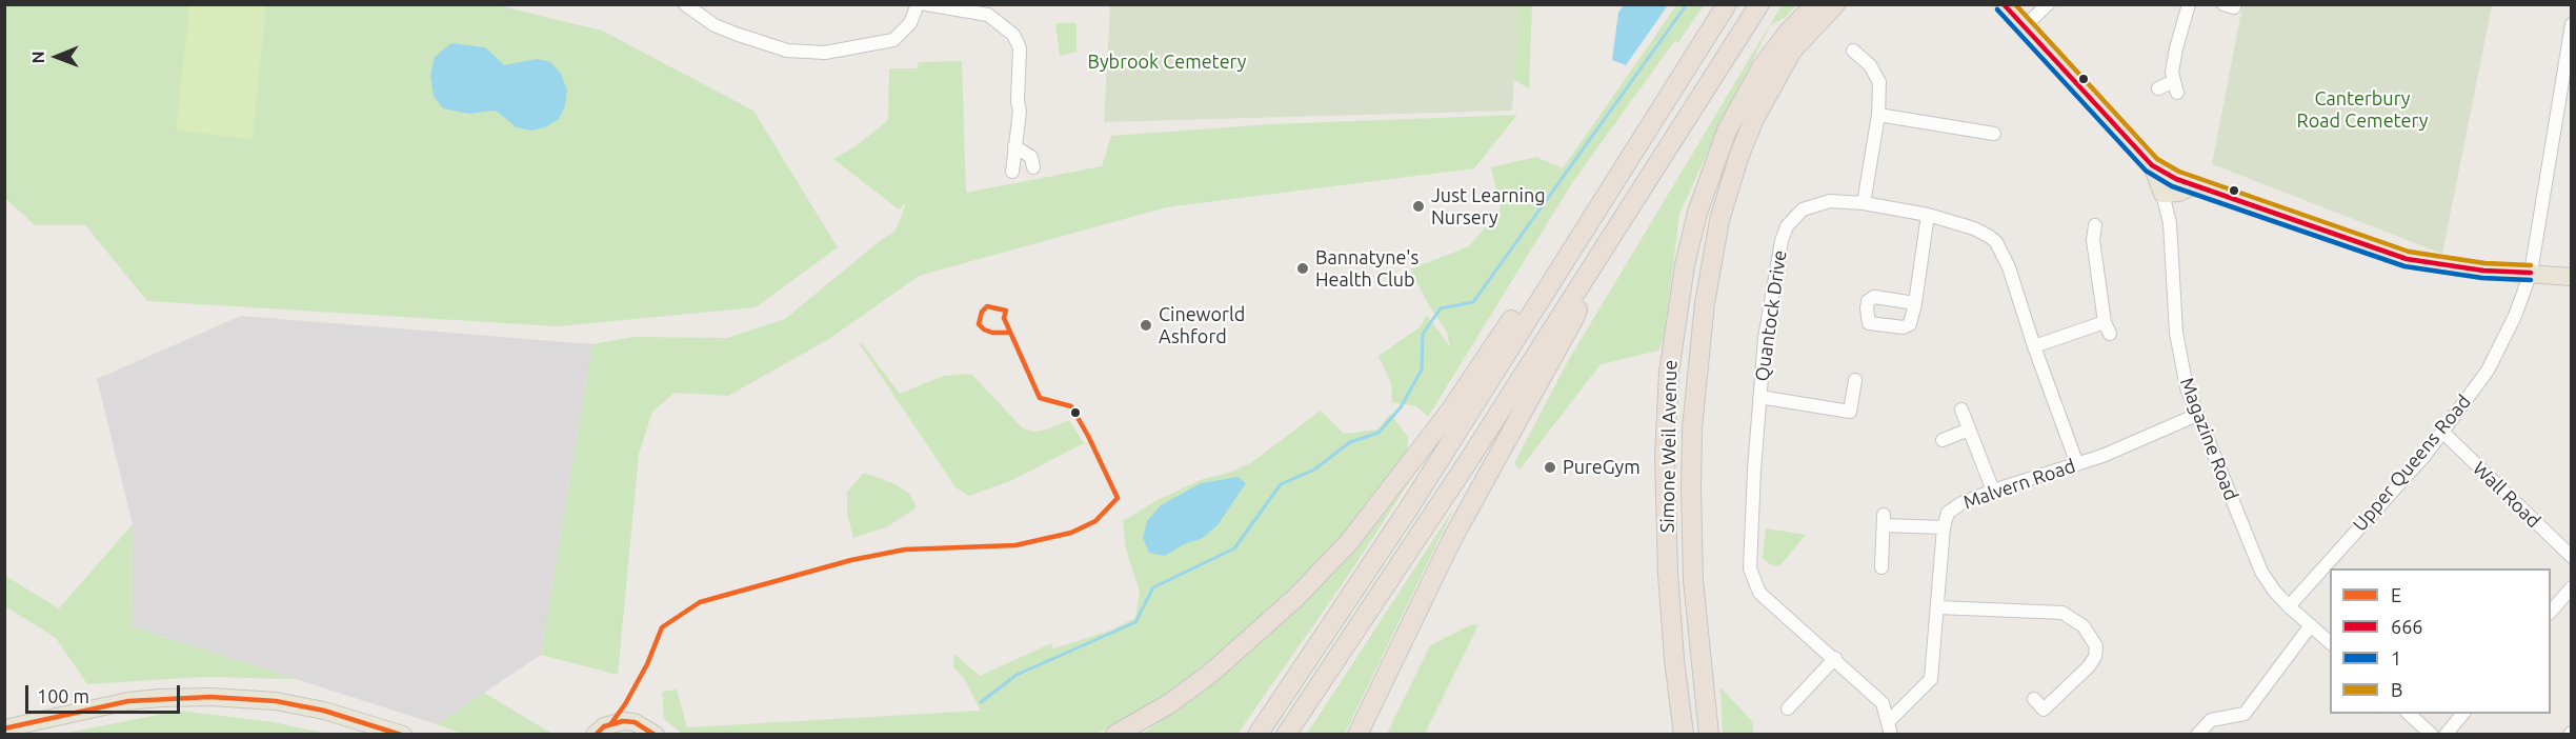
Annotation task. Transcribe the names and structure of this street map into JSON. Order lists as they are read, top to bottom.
{
  "streets": {
    "highway": ["Simone Weil Avenue"],
    "main road": ["Magazine Road"],
    "street": [
      "Quantock Drive",
      "Upper Queens Road",
      "Malvern Road",
      "Wall Road"
    ]
  },
  "crossings": [
    ["Quantock Drive", "Malvern Road"],
    ["Magazine Road", "Upper Queens Road"],
    ["Magazine Road", "Malvern Road"],
    ["Upper Queens Road", "Wall Road"]
  ],
  "parks": ["Bybrook Cemetery", "Canterbury Road Cemetery"],
  "places": [
    "Just Learning Nursery",
    "Bannatyne's Health Club",
    "Cineworld Ashford",
    "PureGym"
  ],
  "lines": [
    "transit line 666",
    "transit line B",
    "transit line 1",
    "transit line E"
  ],
  "legend": [
    "E",
    "666",
    "1",
    "B"
  ],
  "scale_bar": "100 m",
  "north": "left"
}
